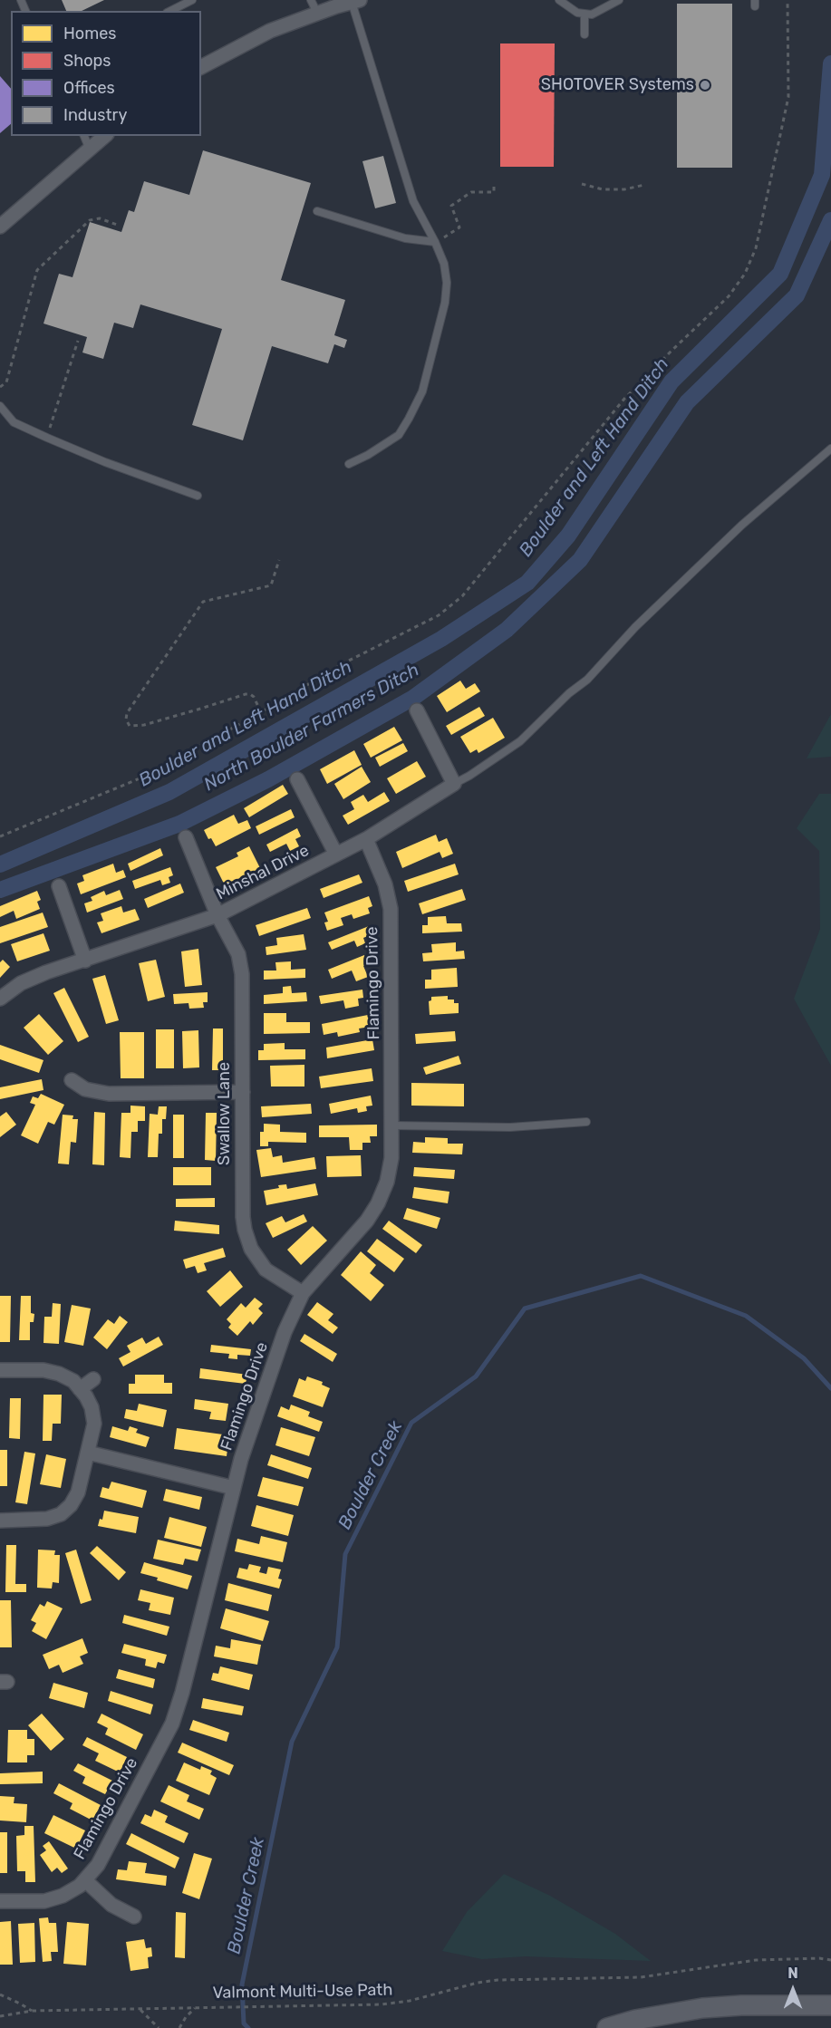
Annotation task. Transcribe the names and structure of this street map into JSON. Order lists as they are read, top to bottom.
{
  "streets": {
    "street": ["Minshal Drive", "Flamingo Drive", "Swallow Lane"],
    "path": ["Valmont Multi-Use Path"]
  },
  "crossings": [
    ["Minshal Drive", "Flamingo Drive"],
    ["Minshal Drive", "Swallow Lane"],
    ["Flamingo Drive", "Swallow Lane"]
  ],
  "water": ["Boulder and Left Hand Ditch", "North Boulder Farmers Ditch", "Boulder Creek"],
  "places": ["SHOTOVER Systems"],
  "legend": [
    "Homes",
    "Shops",
    "Offices",
    "Industry"
  ],
  "north": "top"
}
